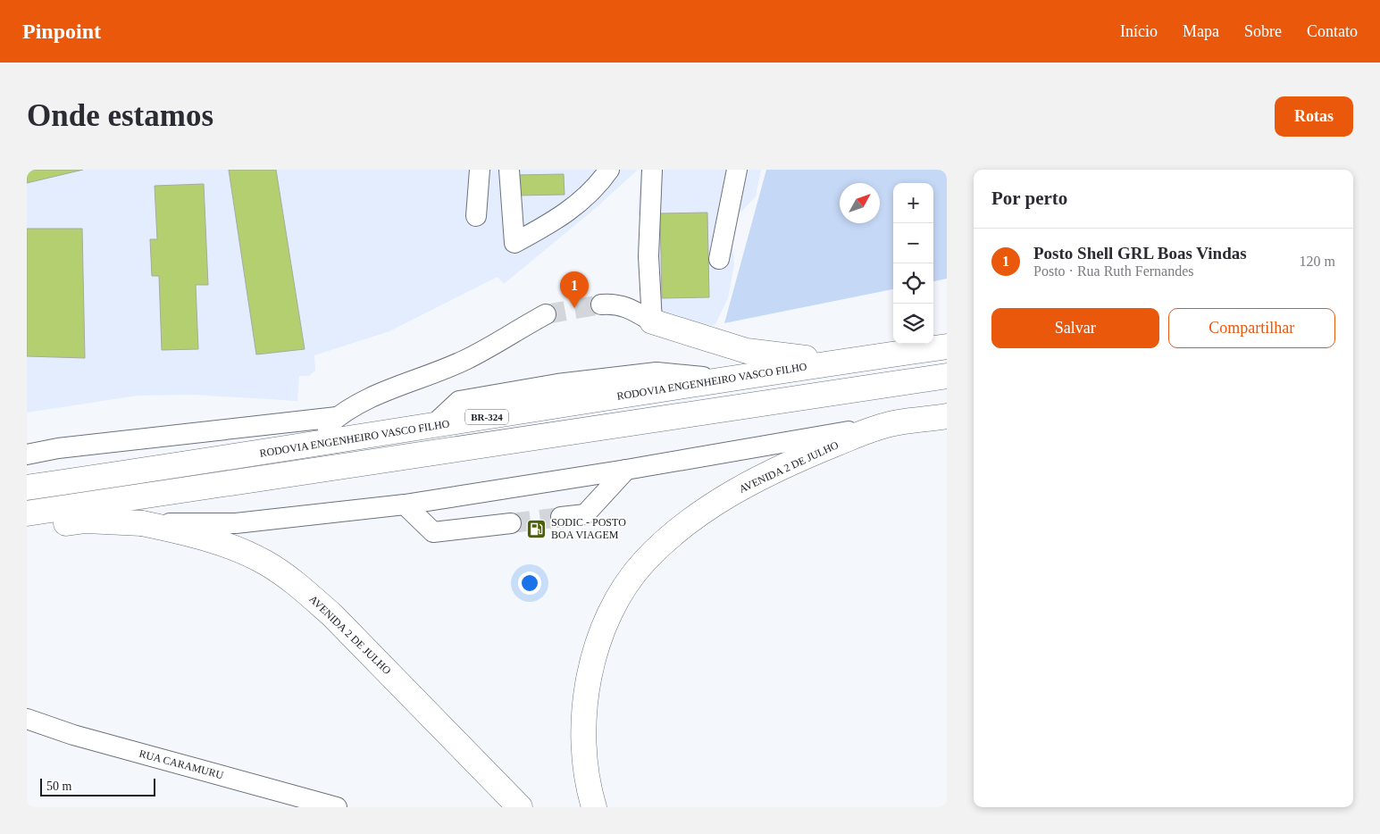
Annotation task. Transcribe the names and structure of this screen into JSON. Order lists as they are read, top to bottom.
{
  "streets": {
    "main road": ["RODOVIA ENGENHEIRO VASCO FILHO", "BR-324", "AVENIDA 2 DE JULHO"],
    "street": ["RUA CARAMURU"]
  },
  "places": {
    "fuel station": ["SODIC - POSTO BOA VIAGEM"]
  },
  "scale_bar": "50 m",
  "north": "top right",
  "page": {
    "header": "Pinpoint",
    "nav": [
      "Início",
      "Mapa",
      "Sobre",
      "Contato"
    ],
    "buttons": [
      "Rotas",
      ["Salvar", "Compartilhar"]
    ],
    "title": "Onde estamos",
    "heading": "Por perto",
    "map_buttons": ["+", "−"],
    "list": [
      {
        "mark": "1",
        "name": "Posto Shell GRL Boas Vindas",
        "note": "Posto · Rua Ruth Fernandes",
        "value": "120 m"
      }
    ],
    "pins": "1",
    "scale": "50 m"
  }
}
